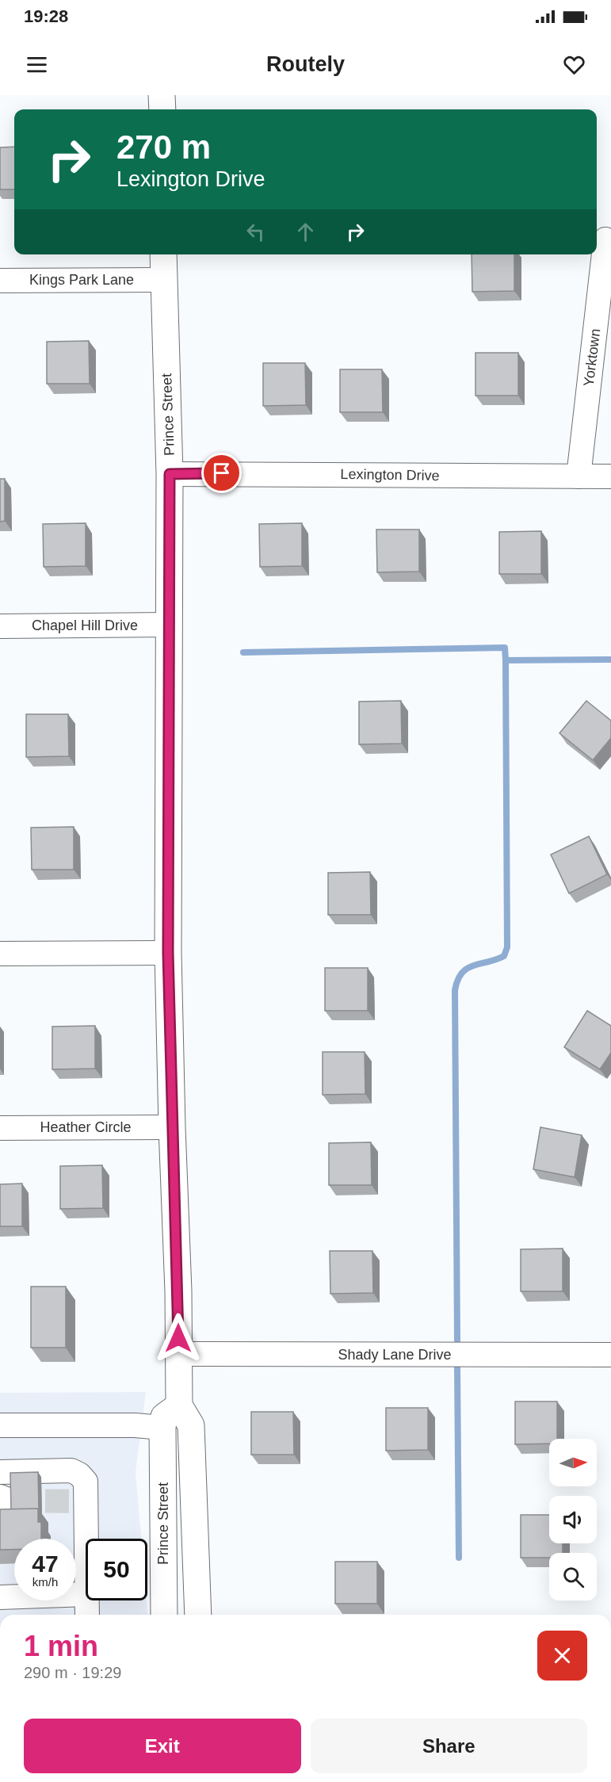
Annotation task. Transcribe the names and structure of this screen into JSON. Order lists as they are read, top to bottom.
{
  "streets": {
    "main road": ["Prince Street"],
    "street": [
      "Kings Park Lane",
      "Yorktown",
      "Lexington Drive",
      "Chapel Hill Drive",
      "Heather Circle",
      "Shady Lane Drive"
    ]
  },
  "crossings": [
    ["Kings Park Lane", "Prince Street"],
    ["Yorktown", "Lexington Drive"],
    ["Prince Street", "Lexington Drive"],
    ["Prince Street", "Chapel Hill Drive"],
    ["Prince Street", "Heather Circle"],
    ["Prince Street", "Shady Lane Drive"]
  ],
  "north": "right",
  "page": {
    "status": "19:28",
    "header": "Routely",
    "turn": ["270 m", "Lexington Drive"],
    "speed": "47 km/h",
    "limit": "50",
    "heading": ["1 min", "290 m · 19:29"],
    "buttons": ["Exit", "Share"]
  }
}
